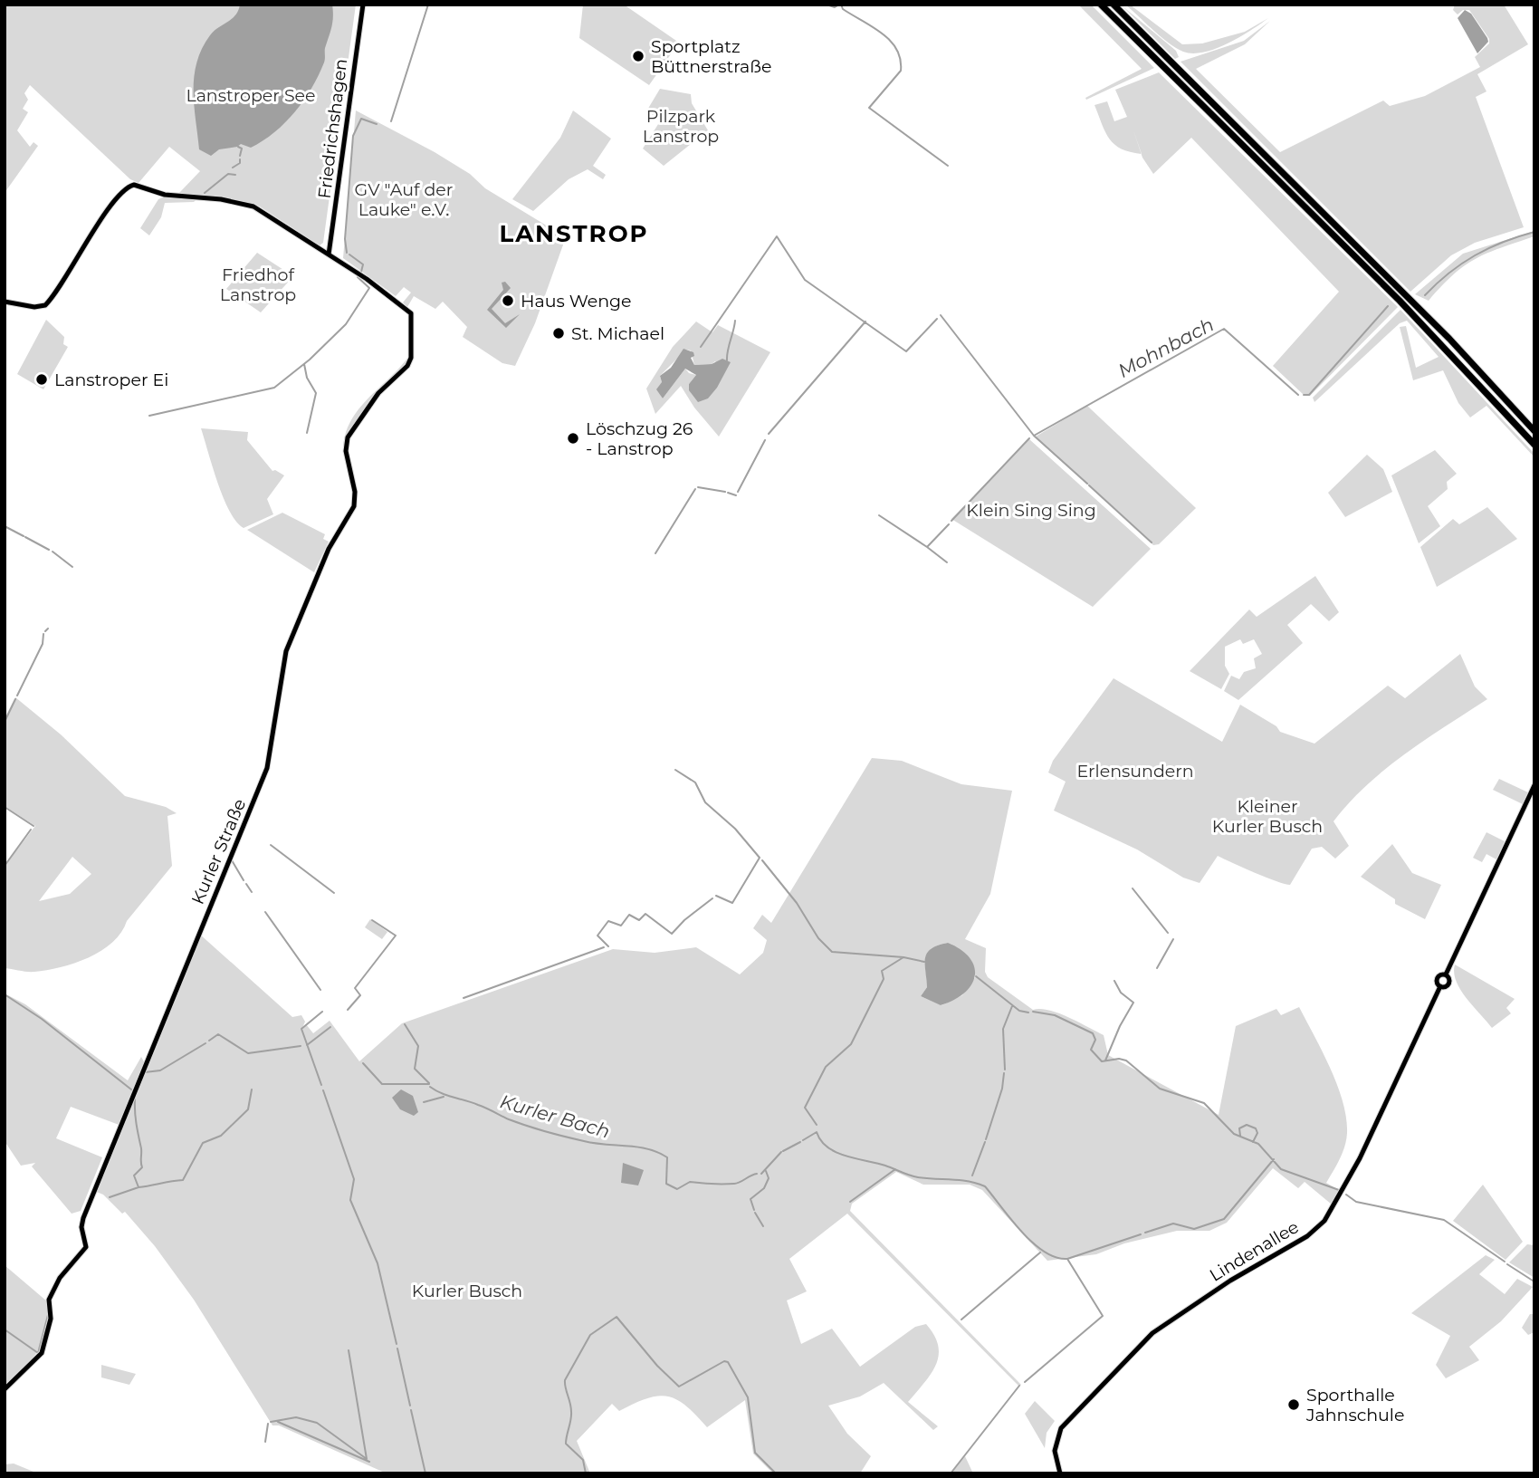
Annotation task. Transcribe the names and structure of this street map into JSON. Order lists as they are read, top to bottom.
{
  "streets": {
    "main road": ["Friedrichshagen", "Kurler Straße", "Lindenallee"]
  },
  "crossings": [
    ["Friedrichshagen", "Kurler Straße"]
  ],
  "districts": ["LANSTROP"],
  "water": ["Mohnbach", "Kurler Bach"],
  "parks": [
    "Lanstroper See",
    "Pilzpark Lanstrop",
    "GV \"Auf der Lauke\" e.V.",
    "Friedhof Lanstrop",
    "Klein Sing Sing",
    "Erlensundern",
    "Kleiner Kurler Busch",
    "Kurler Busch"
  ],
  "places": [
    "Sportplatz Büttnerstraße",
    "Haus Wenge",
    "St. Michael",
    "Lanstroper Ei",
    "Löschzug 26 - Lanstrop",
    "Sporthalle Jahnschule"
  ]
}
